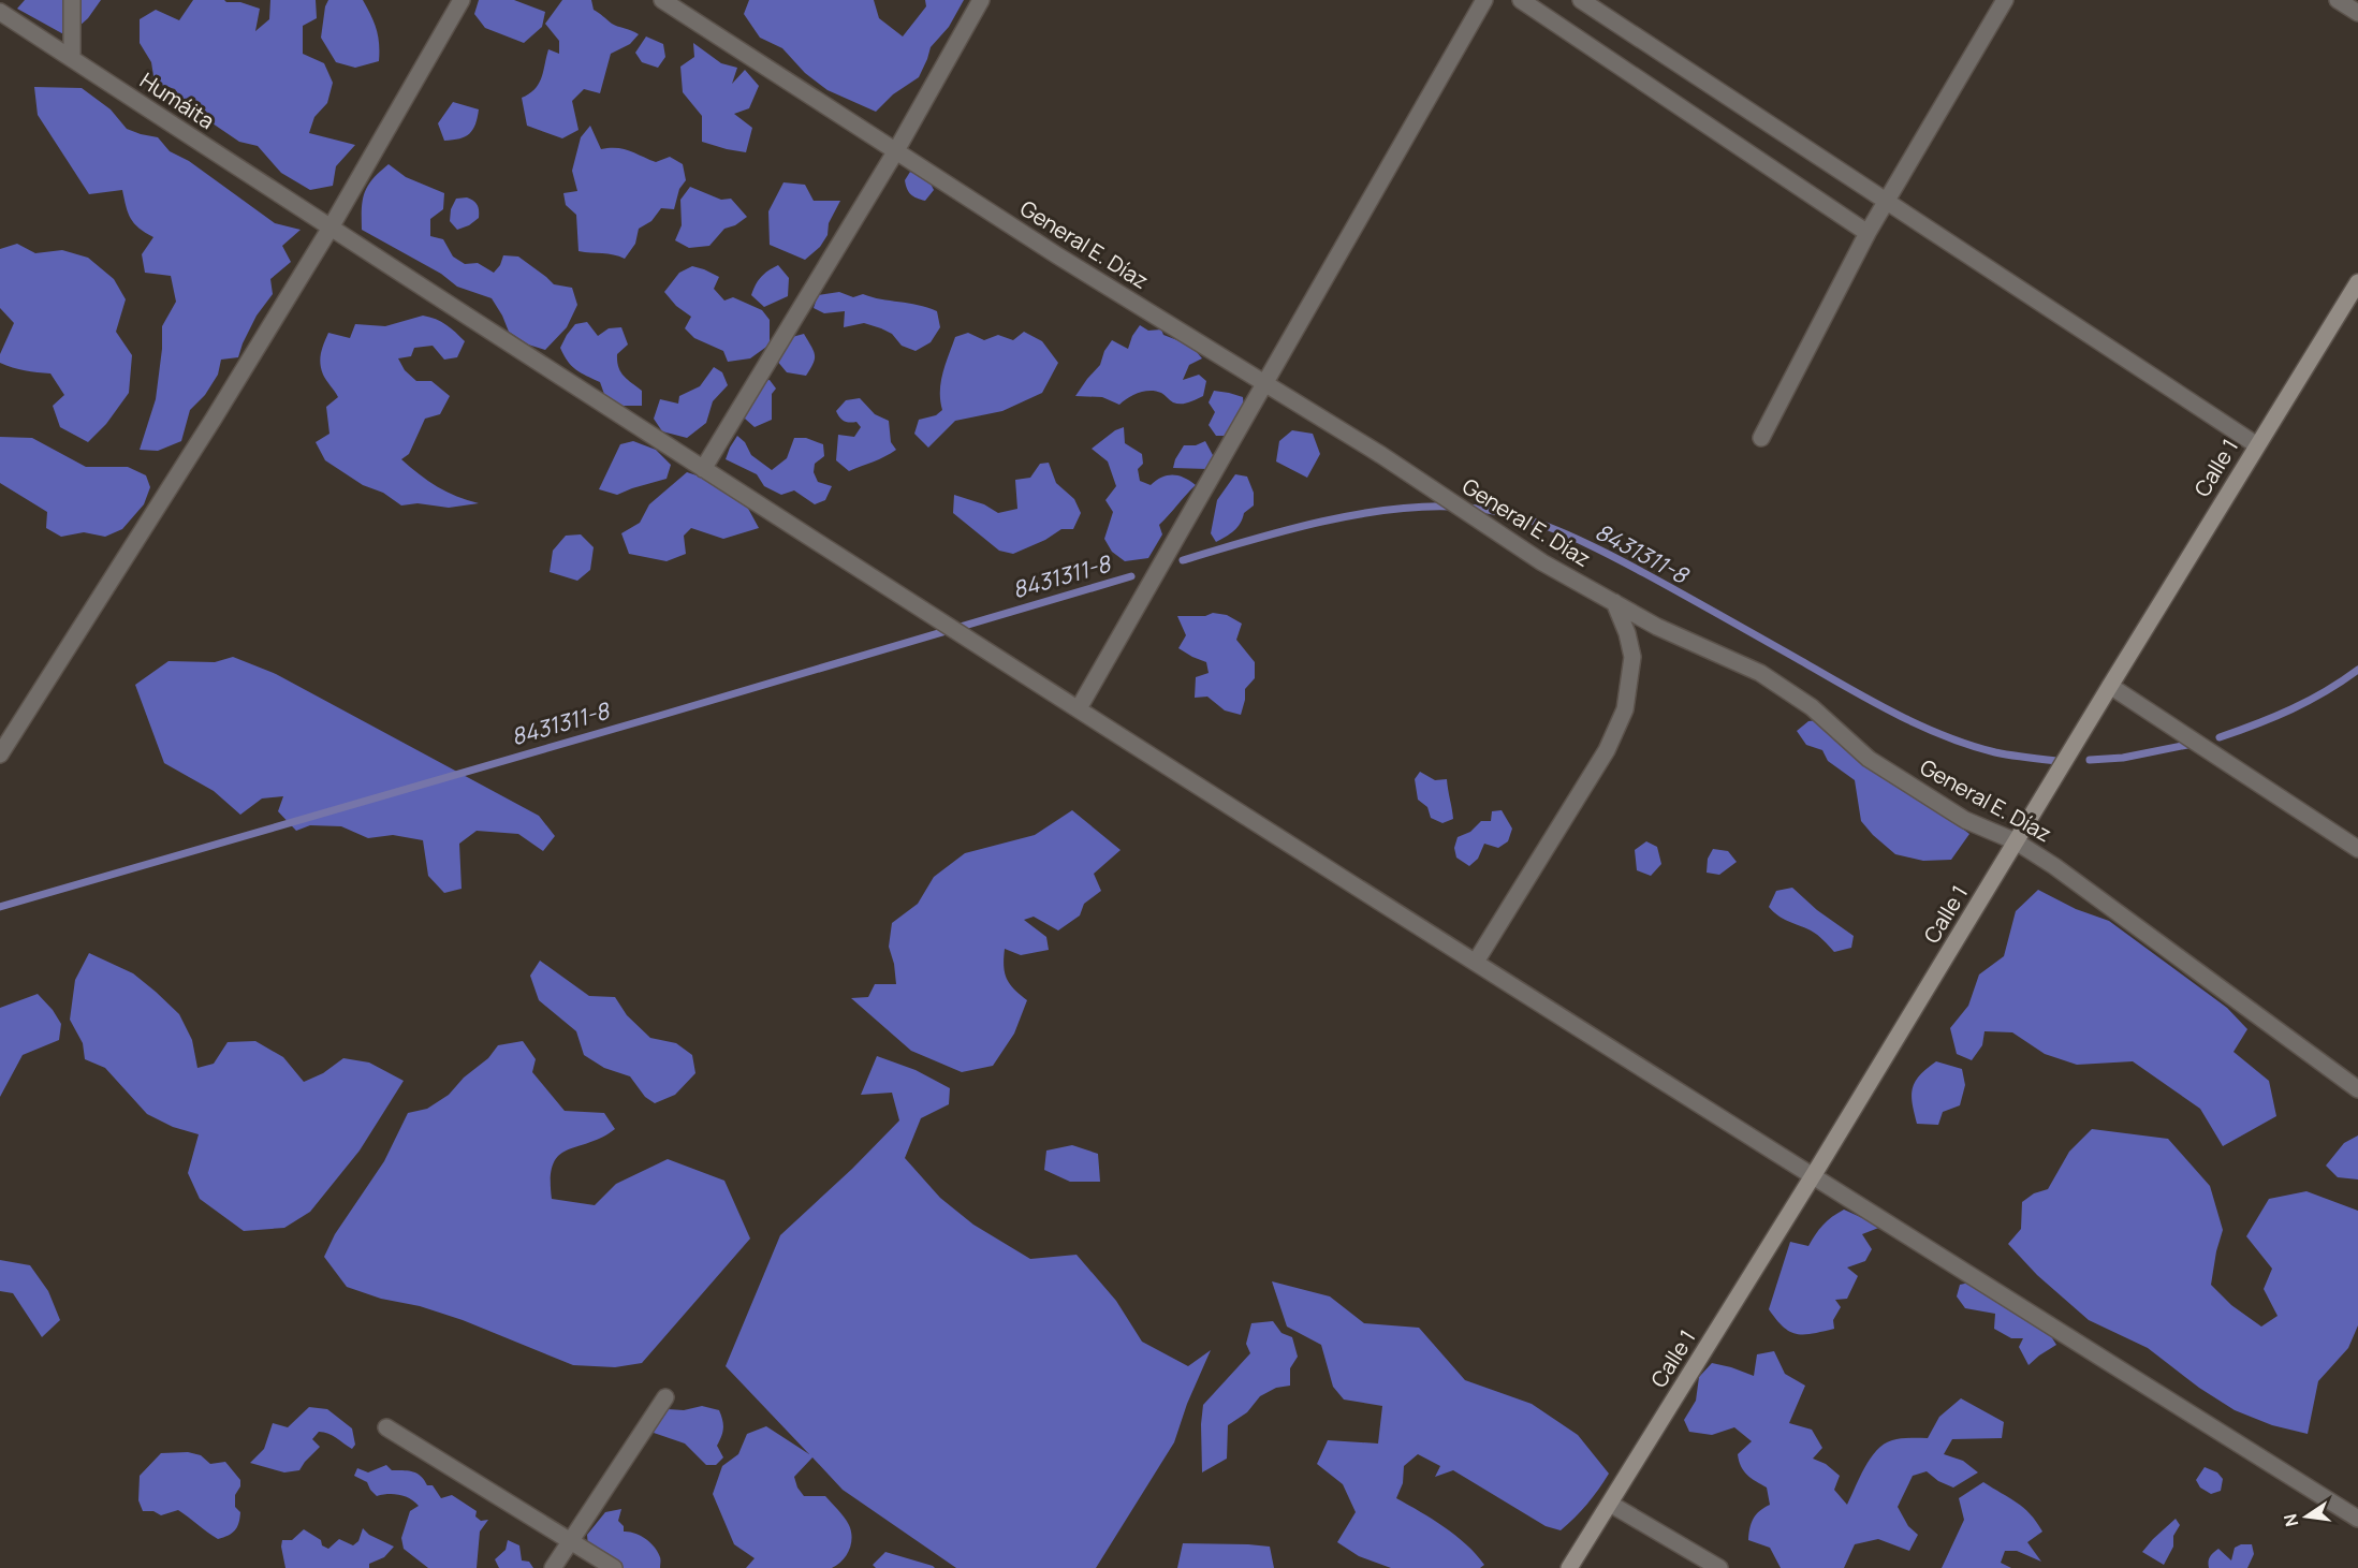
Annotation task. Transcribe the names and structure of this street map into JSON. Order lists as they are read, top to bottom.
{
  "streets": {
    "street": ["Humáita", "General E. Díaz", "Calle 1"]
  },
  "crossings": [
    ["Humáita", "Calle 1"],
    ["General E. Díaz", "Calle 1"]
  ],
  "water": ["8431311-8"],
  "north": "left"
}
